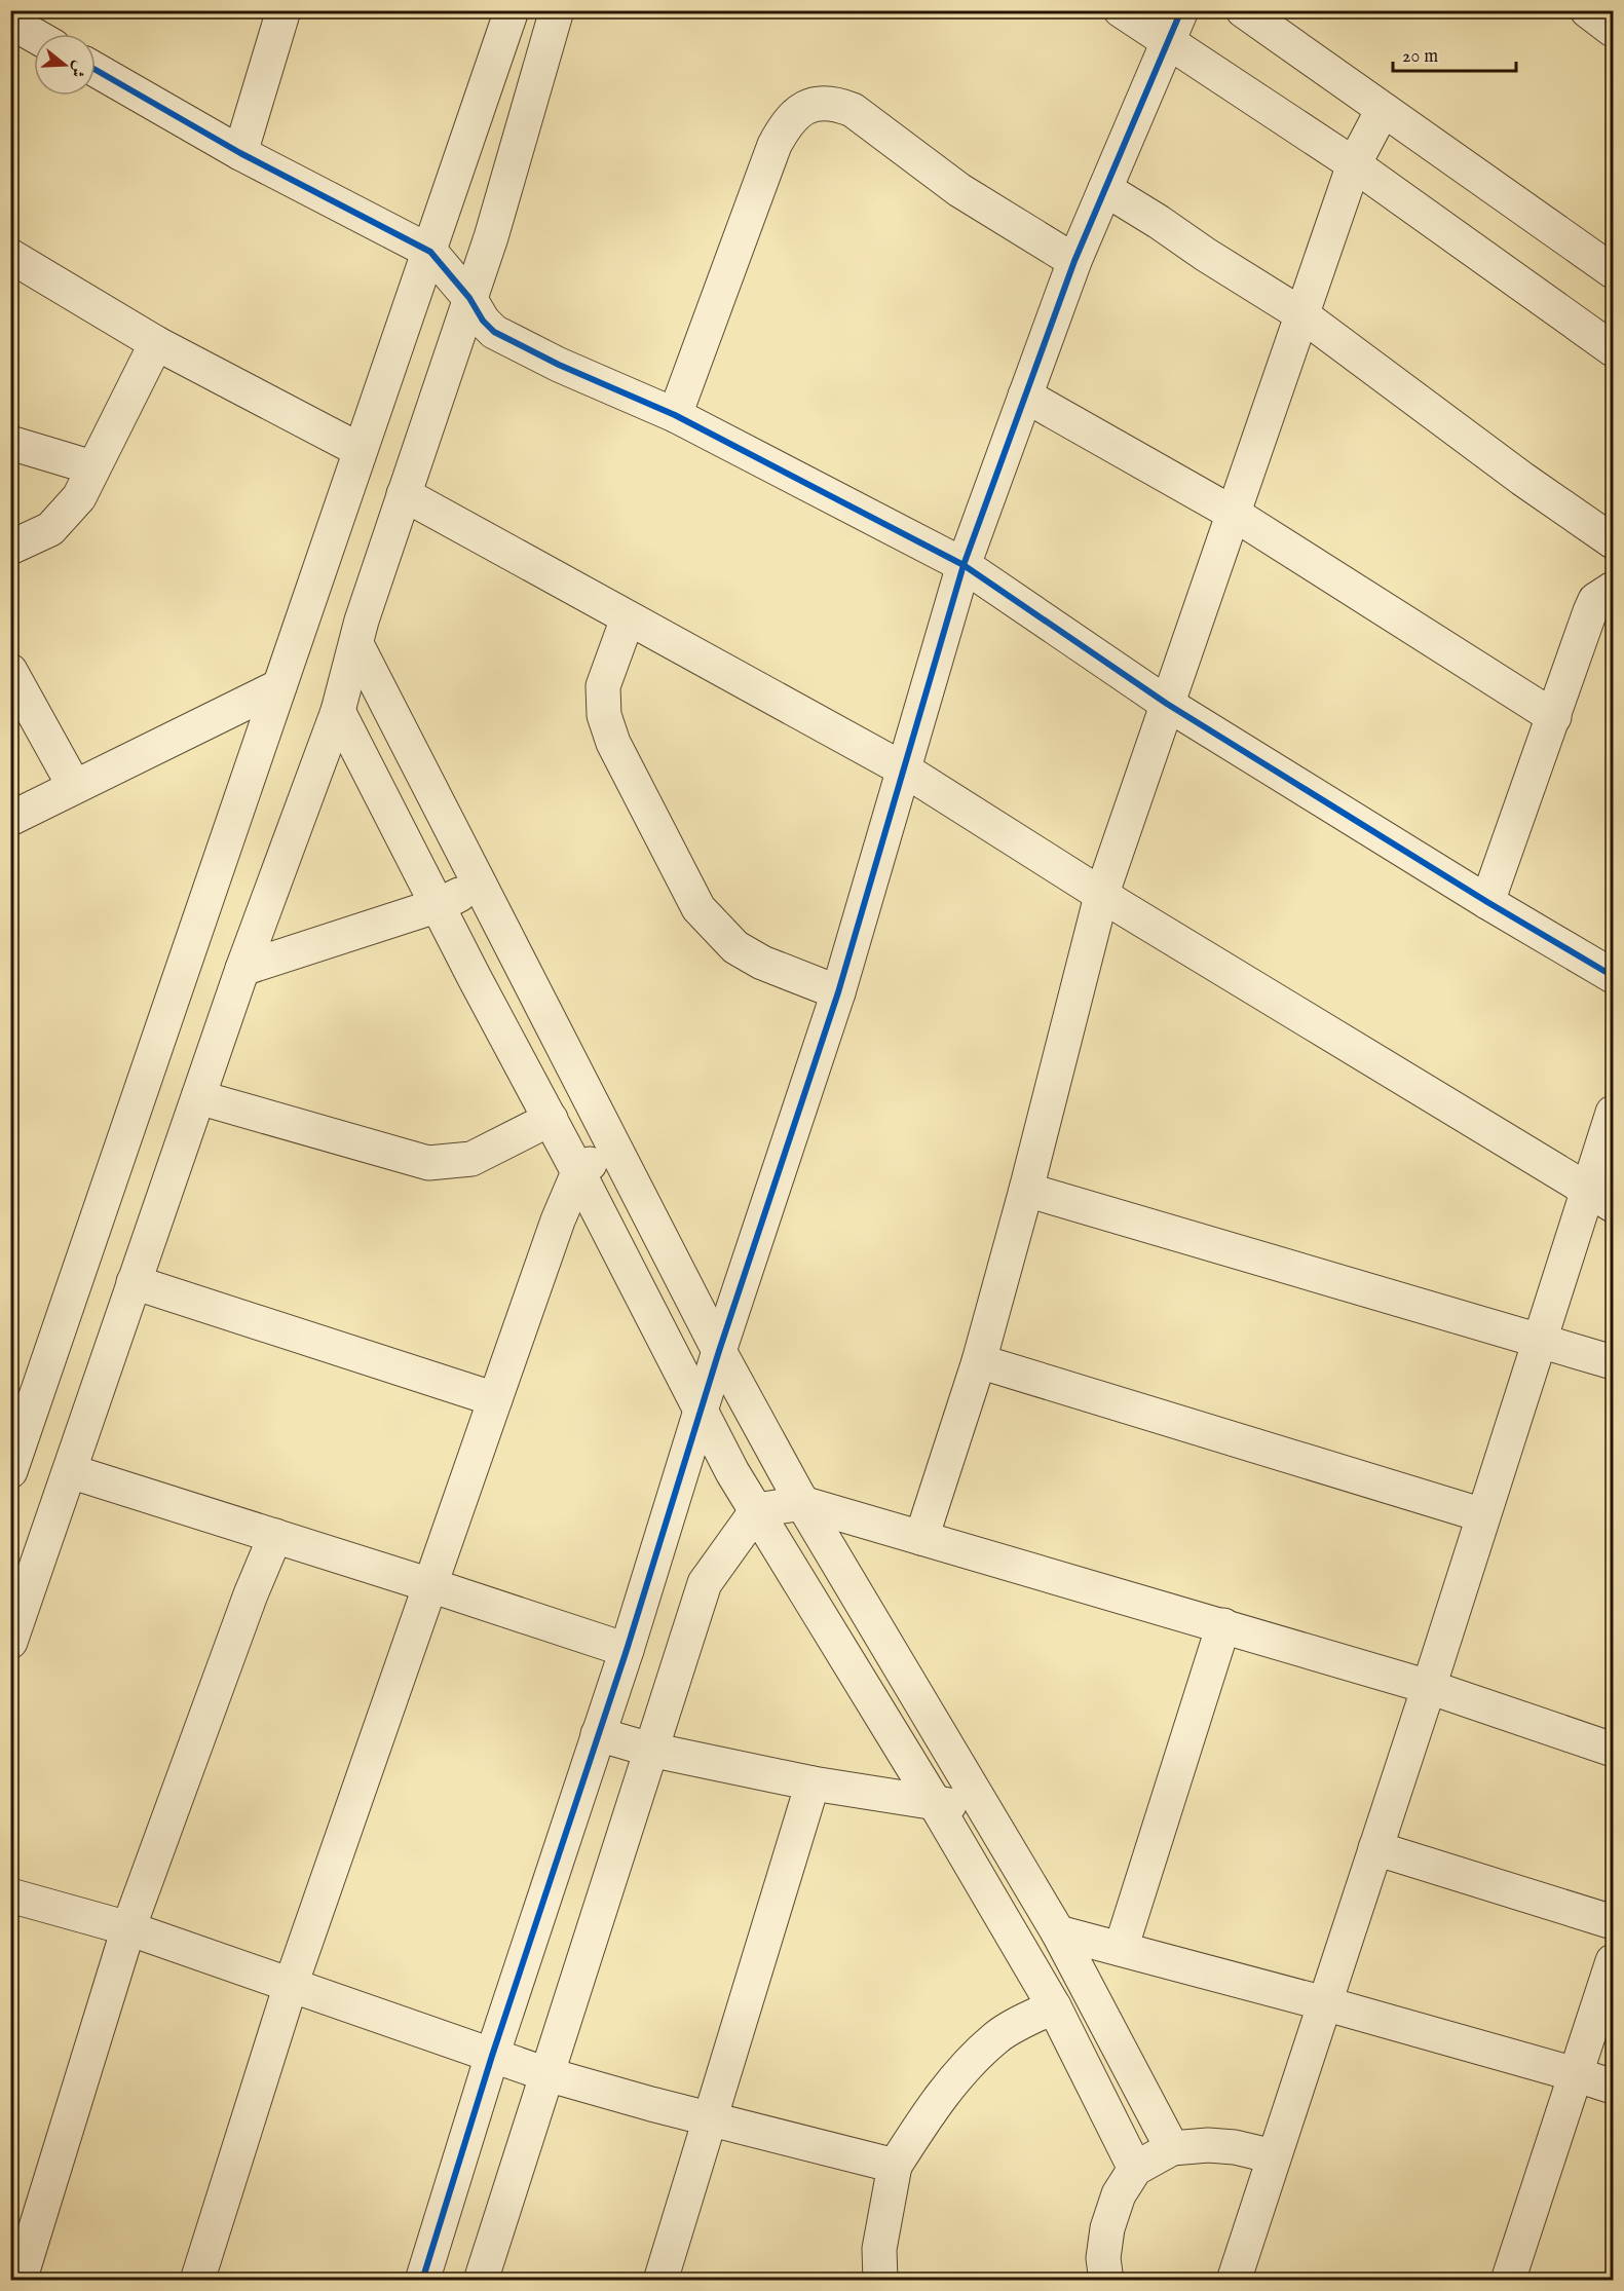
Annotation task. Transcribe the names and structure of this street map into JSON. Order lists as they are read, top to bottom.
{
  "scale_bar": "20 m",
  "north": "right"
}
